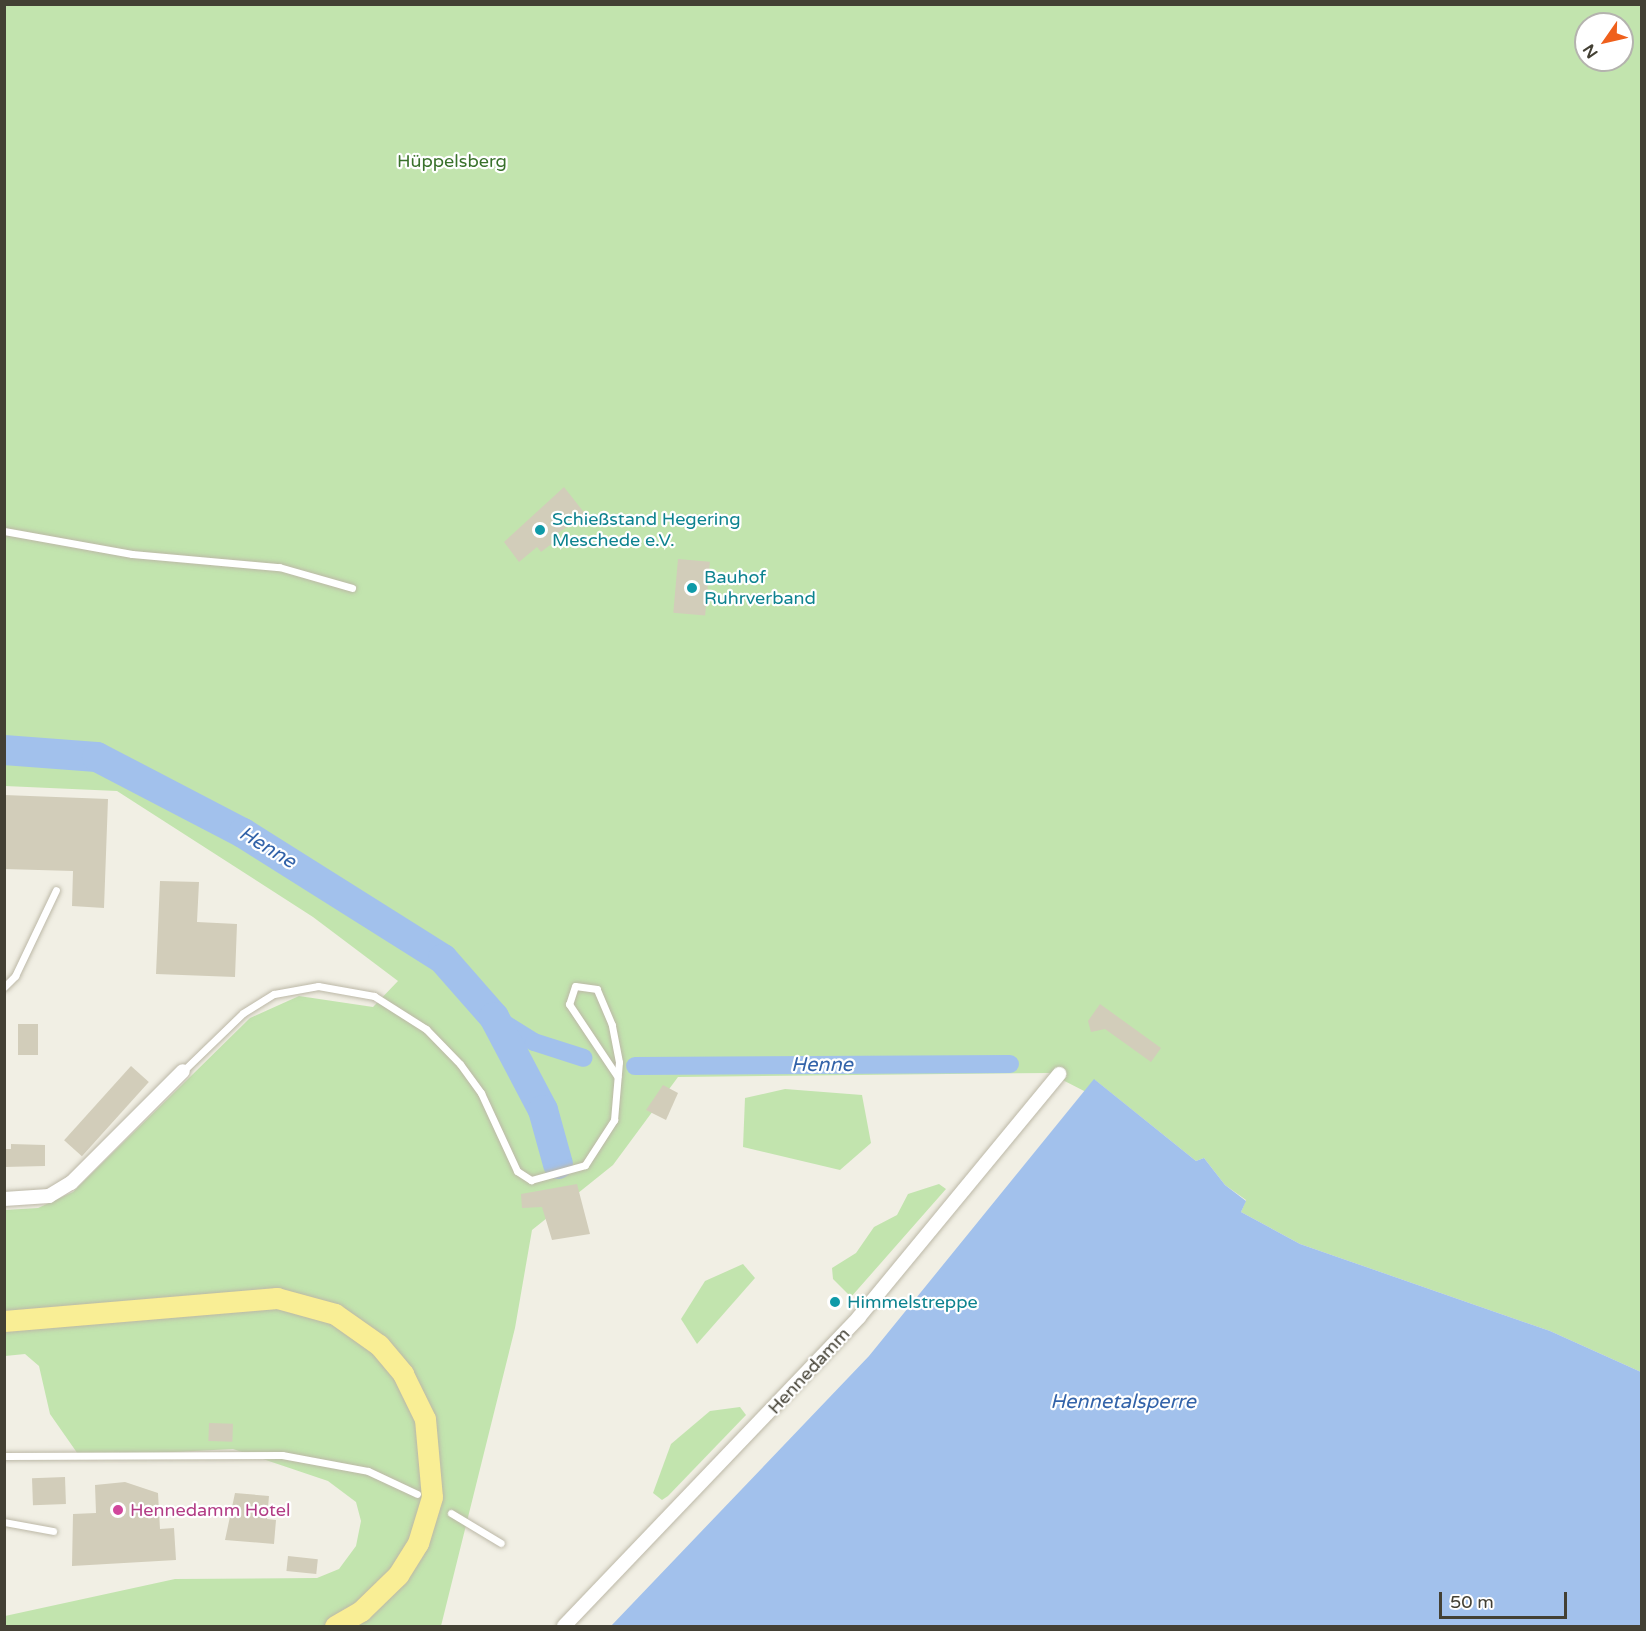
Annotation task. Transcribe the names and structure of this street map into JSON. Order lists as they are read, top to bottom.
{
  "streets": {
    "street": ["Hennedamm"]
  },
  "water": ["Henne", "Hennetalsperre"],
  "parks": ["Hüppelsberg"],
  "places": [
    "Schießstand Hegering Meschede e.V.",
    "Bauhof Ruhrverband",
    "Himmelstreppe",
    "Hennedamm Hotel"
  ],
  "scale_bar": "50 m",
  "north": "bottom left"
}
